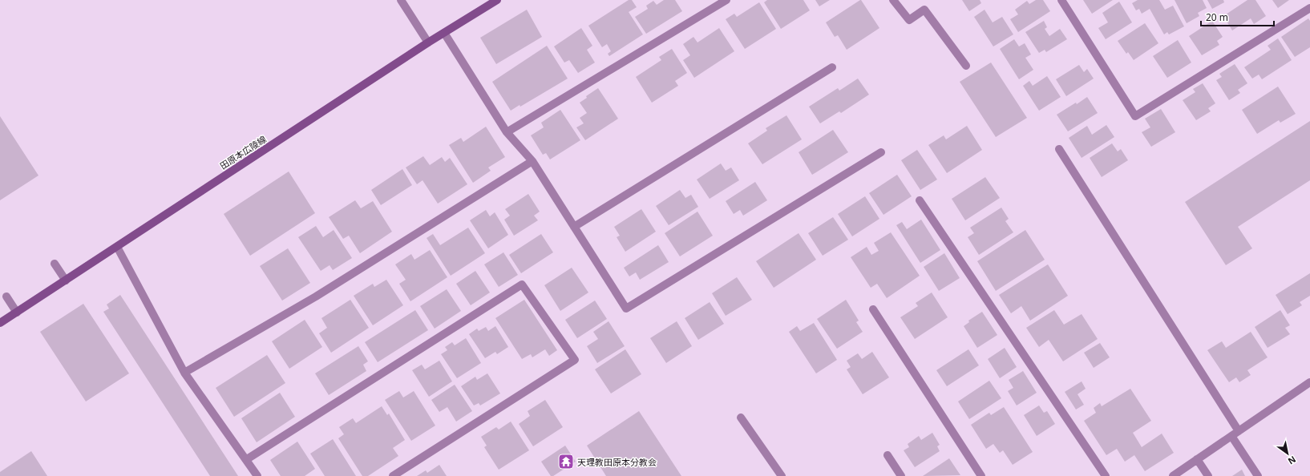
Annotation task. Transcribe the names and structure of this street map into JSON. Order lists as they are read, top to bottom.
{
  "streets": {
    "main road": ["田原本広陵線"]
  },
  "places": {
    "temple": ["天理教田原本分教会"]
  },
  "scale_bar": "20 m",
  "north": "bottom right"
}
